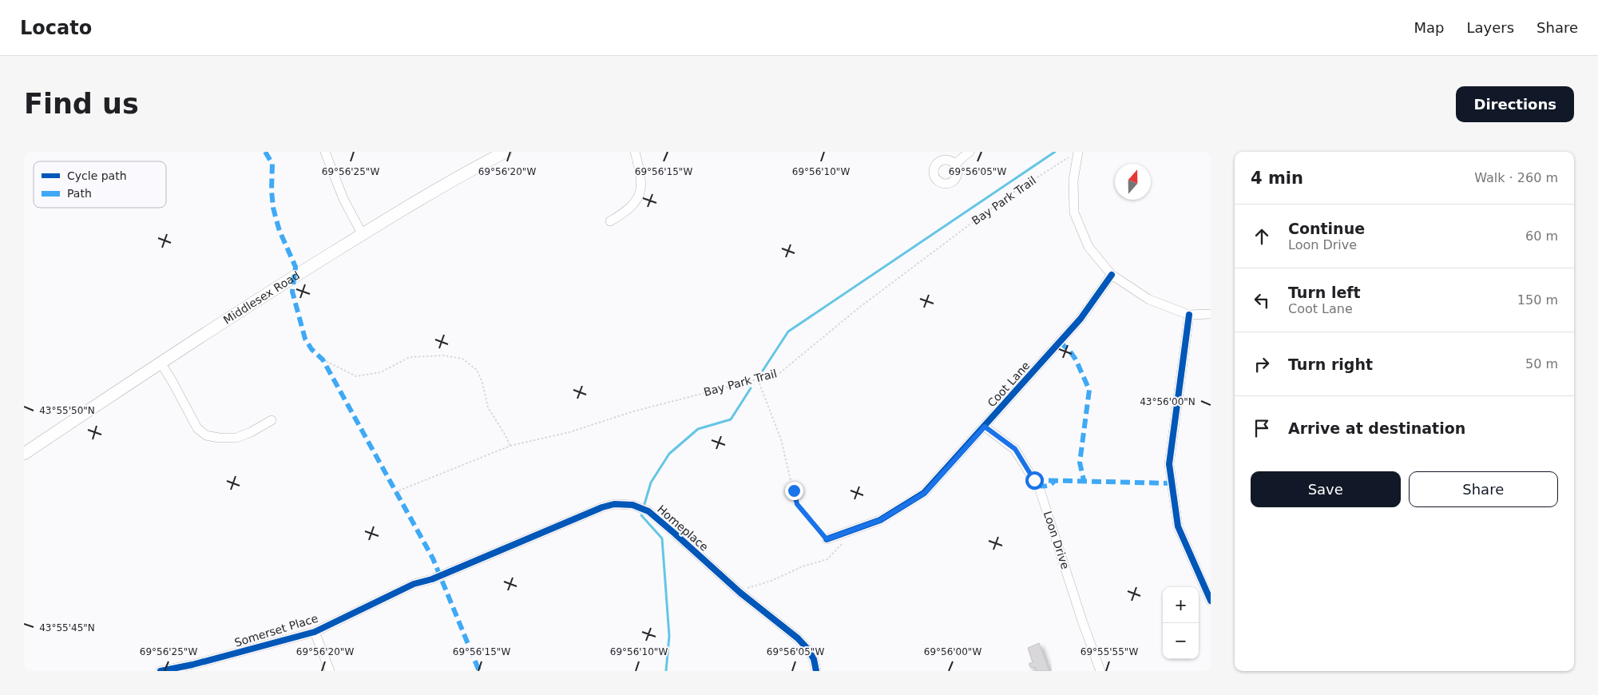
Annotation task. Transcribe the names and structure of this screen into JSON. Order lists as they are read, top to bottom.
{
  "streets": {
    "main road": ["Middlesex Road"],
    "street": [
      "Coot Lane",
      "Homeplace",
      "Loon Drive",
      "Somerset Place"
    ],
    "path": ["Bay Park Trail"]
  },
  "crossings": [
    ["Coot Lane", "Loon Drive"],
    ["Homeplace", "Somerset Place"]
  ],
  "legend": ["Cycle path", "Path"],
  "north": "top",
  "page": {
    "header": "Locato",
    "nav": ["Map", "Layers", "Share"],
    "buttons": [
      "Directions",
      ["Save", "Share"]
    ],
    "title": "Find us",
    "heading": ["4 min", "Walk · 260 m"],
    "list": [
      ["Continue", "Loon Drive", "60 m"],
      ["Turn left", "Coot Lane", "150 m"],
      ["Turn right", "50 m"],
      "Arrive at destination"
    ],
    "map_buttons": ["+", "−"]
  },
  "coordinates": [
    "69°56'25\"W",
    "69°56'20\"W",
    "69°56'15\"W",
    "69°56'10\"W",
    "69°56'05\"W",
    "43°56'00\"N",
    "43°55'50\"N",
    "43°55'45\"N",
    "69°56'00\"W",
    "69°55'55\"W"
  ]
}
